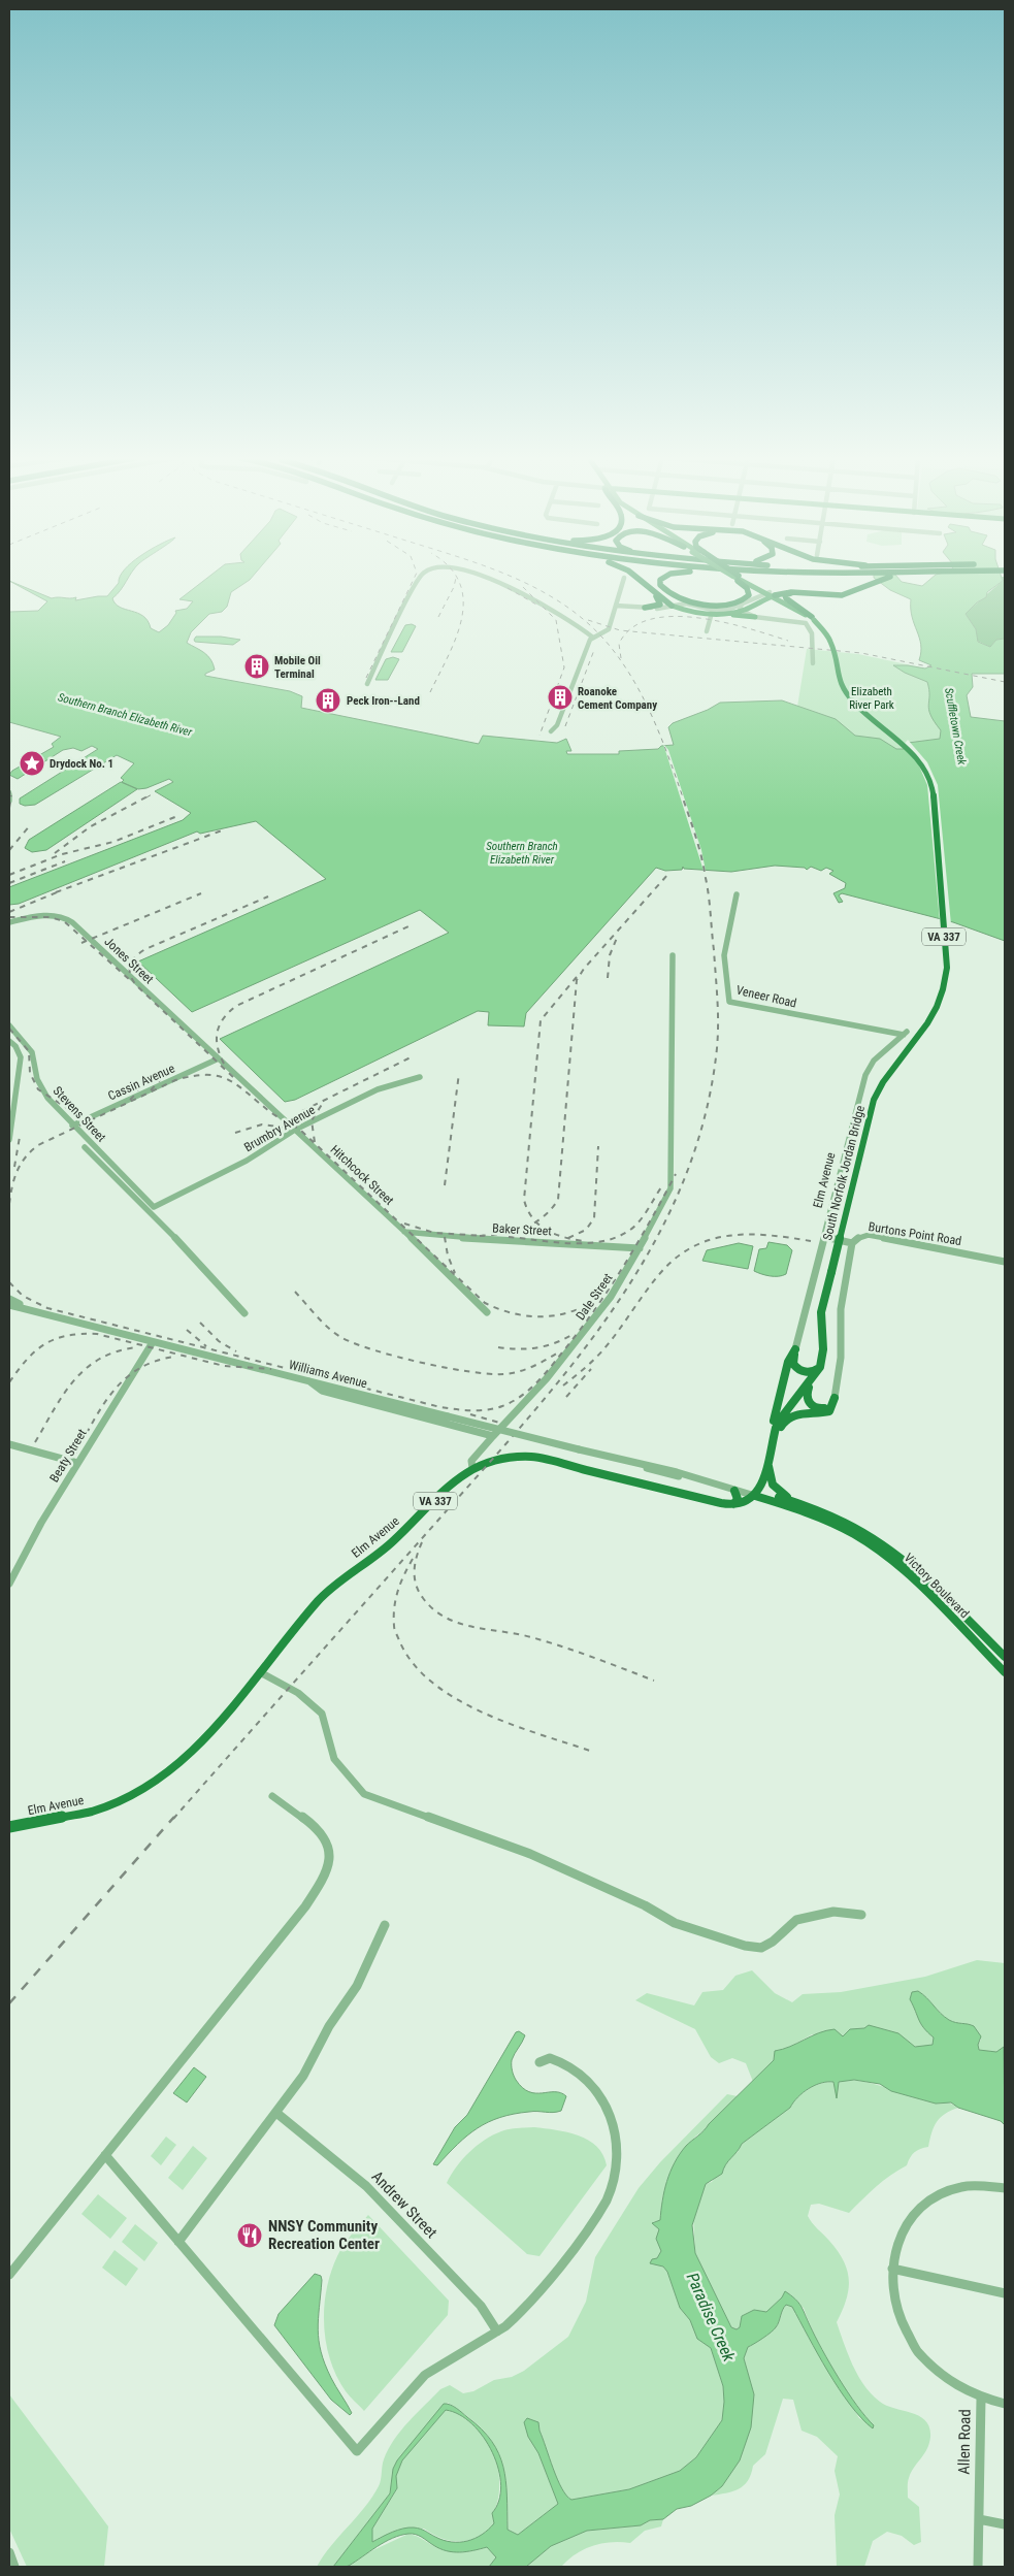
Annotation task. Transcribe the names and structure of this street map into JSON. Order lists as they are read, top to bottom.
{
  "streets": {
    "main road": [
      "VA 337",
      "South Norfolk Jordan Bridge",
      "Elm Avenue",
      "Victory Boulevard"
    ],
    "street": [
      "Jones Street",
      "Veneer Road",
      "Cassin Avenue",
      "Stevens Street",
      "Brumbry Avenue",
      "Hitchcock Street",
      "Baker Street",
      "Burtons Point Road",
      "Dale Street",
      "Williams Avenue",
      "Beaty Street",
      "Andrew Street",
      "Allen Road"
    ]
  },
  "crossings": [
    ["VA 337", "South Norfolk Jordan Bridge"],
    ["Jones Street", "Cassin Avenue"],
    ["Jones Street", "Hitchcock Street"],
    ["Veneer Road", "Elm Avenue"],
    ["Cassin Avenue", "Stevens Street"],
    ["Cassin Avenue", "Hitchcock Street"],
    ["Stevens Street", "Brumbry Avenue"],
    ["Brumbry Avenue", "Hitchcock Street"],
    ["Hitchcock Street", "Baker Street"],
    ["Elm Avenue", "Burtons Point Road"],
    ["Elm Avenue", "Dale Street"],
    ["Baker Street", "Dale Street"],
    ["Williams Avenue", "Beaty Street"],
    ["Williams Avenue", "Victory Boulevard"]
  ],
  "water": ["Southern Branch Elizabeth River", "Scuffletown Creek", "Paradise Creek"],
  "parks": ["Elizabeth River Park"],
  "places": {
    "building": ["Mobile Oil Terminal", "Roanoke Cement Company", "Peck Iron--Land"],
    "place": ["Drydock No. 1"],
    "restaurant": ["NNSY Community Recreation Center"]
  }
}
